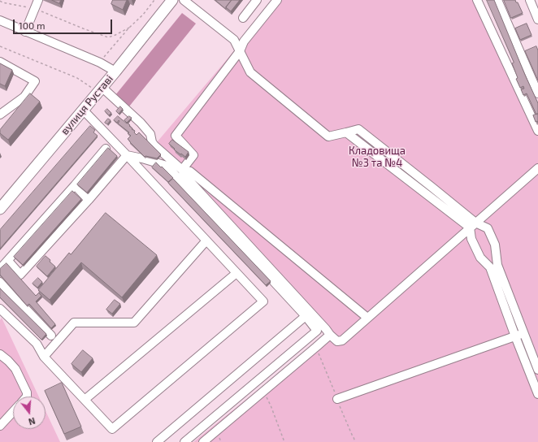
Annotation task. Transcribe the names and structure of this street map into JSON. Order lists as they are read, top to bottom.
{
  "streets": {
    "main road": ["вулиця Руставі"]
  },
  "parks": ["Кладовища №3 та №4"],
  "scale_bar": "100 m",
  "north": "bottom"
}
